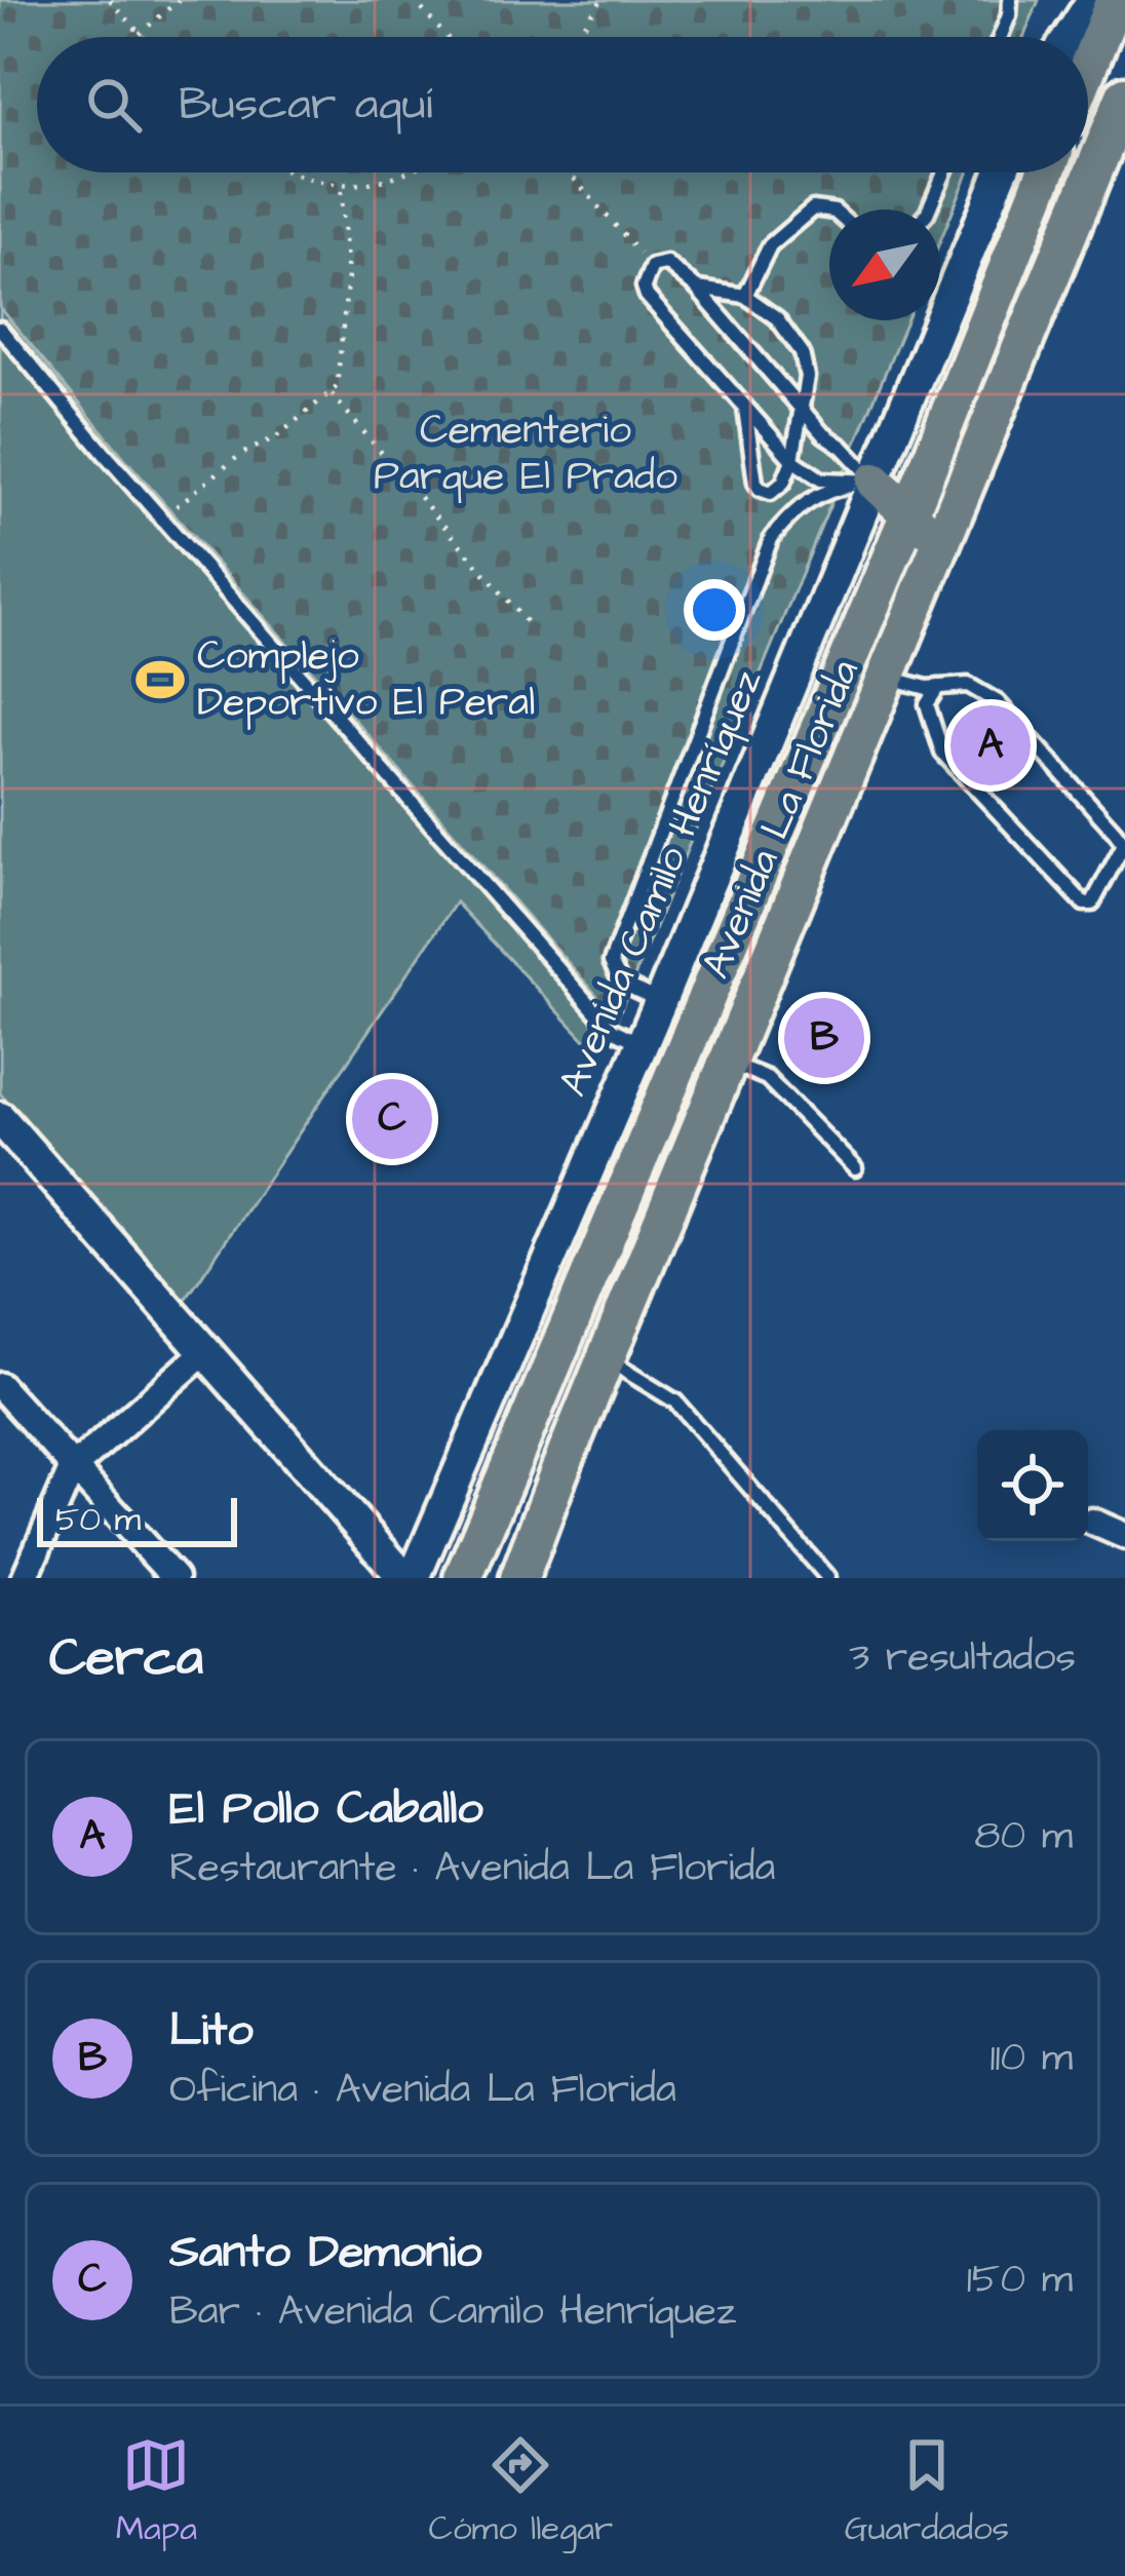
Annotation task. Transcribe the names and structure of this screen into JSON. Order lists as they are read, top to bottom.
{
  "streets": {
    "main road": ["Avenida La Florida"],
    "street": ["Avenida Camilo Henríquez"]
  },
  "parks": ["Cementerio Parque El Prado"],
  "places": {
    "sports": ["Complejo Deportivo El Peral"]
  },
  "scale_bar": "50 m",
  "north": "bottom left",
  "page": {
    "search": "Buscar aquí",
    "pins": ["A", "B", "C"],
    "scale": "50 m",
    "heading": ["Cerca", "3 resultados"],
    "list": [
      {
        "mark": "A",
        "name": "El Pollo Caballo",
        "note": "Restaurante · Avenida La Florida",
        "value": "80 m"
      },
      {
        "mark": "B",
        "name": "Lito",
        "note": "Oficina · Avenida La Florida",
        "value": "110 m"
      },
      {
        "mark": "C",
        "name": "Santo Demonio",
        "note": "Bar · Avenida Camilo Henríquez",
        "value": "150 m"
      }
    ],
    "nav": ["Mapa", "Cómo llegar", "Guardados"]
  }
}
